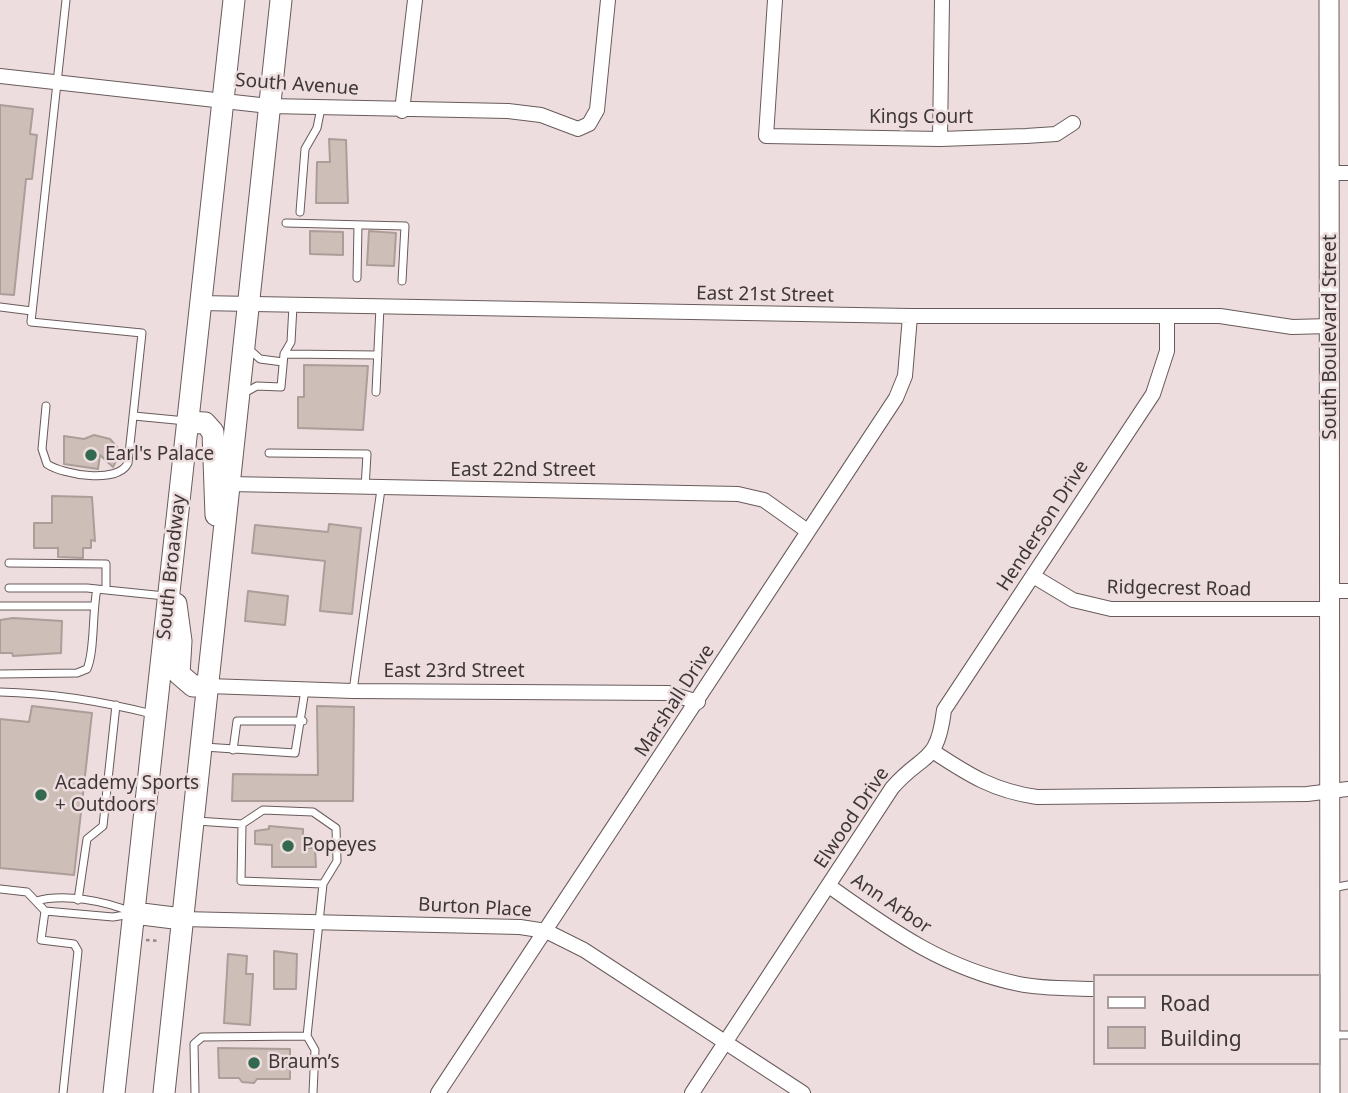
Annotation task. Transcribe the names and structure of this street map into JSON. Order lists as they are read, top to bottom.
{
  "streets": {
    "main road": ["South Boulevard Street", "South Broadway"],
    "street": [
      "South Avenue",
      "Kings Court",
      "East 21st Street",
      "East 22nd Street",
      "Henderson Drive",
      "Ridgecrest Road",
      "East 23rd Street",
      "Marshall Drive",
      "Elwood Drive",
      "Ann Arbor",
      "Burton Place"
    ]
  },
  "crossings": [
    ["South Avenue", "South Broadway"],
    ["East 21st Street", "South Boulevard Street"],
    ["East 21st Street", "Henderson Drive"],
    ["East 21st Street", "South Broadway"],
    ["East 21st Street", "Marshall Drive"],
    ["South Boulevard Street", "Ridgecrest Road"],
    ["East 22nd Street", "Marshall Drive"],
    ["Henderson Drive", "Ridgecrest Road"],
    ["Henderson Drive", "Elwood Drive"],
    ["East 23rd Street", "Marshall Drive"],
    ["Marshall Drive", "Burton Place"],
    ["Elwood Drive", "Ann Arbor"],
    ["Elwood Drive", "Burton Place"]
  ],
  "places": [
    "Earl's Palace",
    "Academy Sports + Outdoors",
    "Popeyes",
    "Braum’s"
  ],
  "legend": ["Road", "Building"]
}
